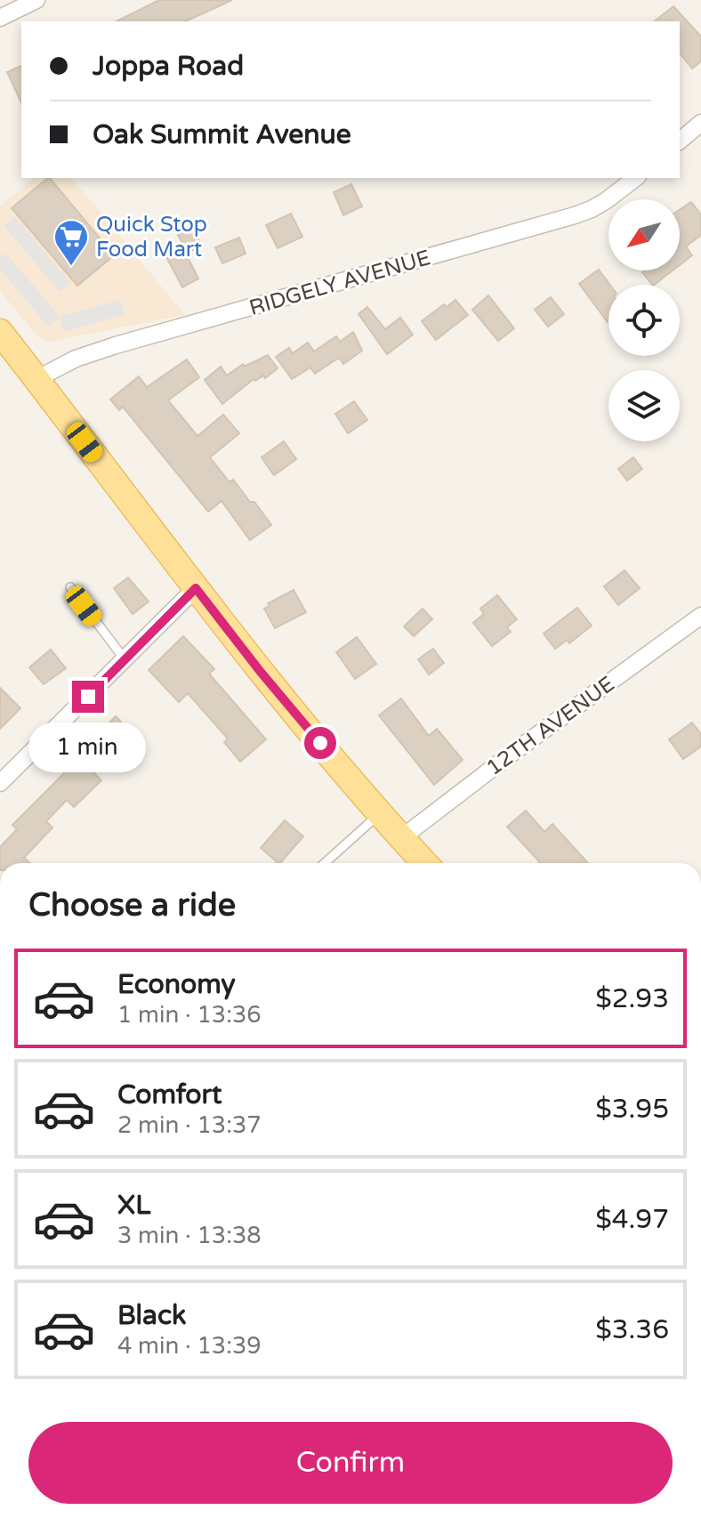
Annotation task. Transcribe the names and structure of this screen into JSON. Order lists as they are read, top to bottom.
{
  "streets": {
    "street": ["RIDGELY AVENUE", "12TH AVENUE"]
  },
  "places": {
    "supermarket": ["Quick Stop Food Mart"]
  },
  "north": "bottom left",
  "page": {
    "banner": ["Joppa Road", "Oak Summit Avenue"],
    "bubble": "1 min",
    "heading": "Choose a ride",
    "list": [
      {
        "name": "Economy",
        "note": "1 min · 13:36",
        "value": "$2.93"
      },
      {
        "name": "Comfort",
        "note": "2 min · 13:37",
        "value": "$3.95"
      },
      {
        "name": "XL",
        "note": "3 min · 13:38",
        "value": "$4.97"
      },
      {
        "name": "Black",
        "note": "4 min · 13:39",
        "value": "$3.36"
      }
    ],
    "buttons": "Confirm"
  }
}
